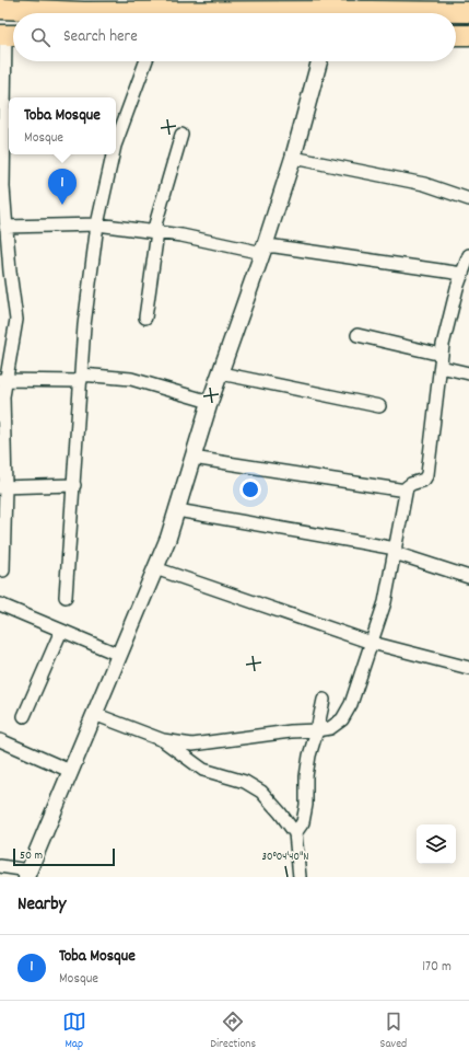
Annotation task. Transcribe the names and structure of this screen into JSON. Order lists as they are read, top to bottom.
{
  "scale_bar": "50 m",
  "page": {
    "search": "Search here",
    "popup": ["Toba Mosque", "Mosque"],
    "pins": "1",
    "scale": "50 m",
    "heading": "Nearby",
    "list": [
      {
        "mark": "1",
        "name": "Toba Mosque",
        "note": "Mosque",
        "value": "170 m"
      }
    ],
    "nav": ["Map", "Directions", "Saved"]
  },
  "coordinates": ["30°04'40\"N"]
}
